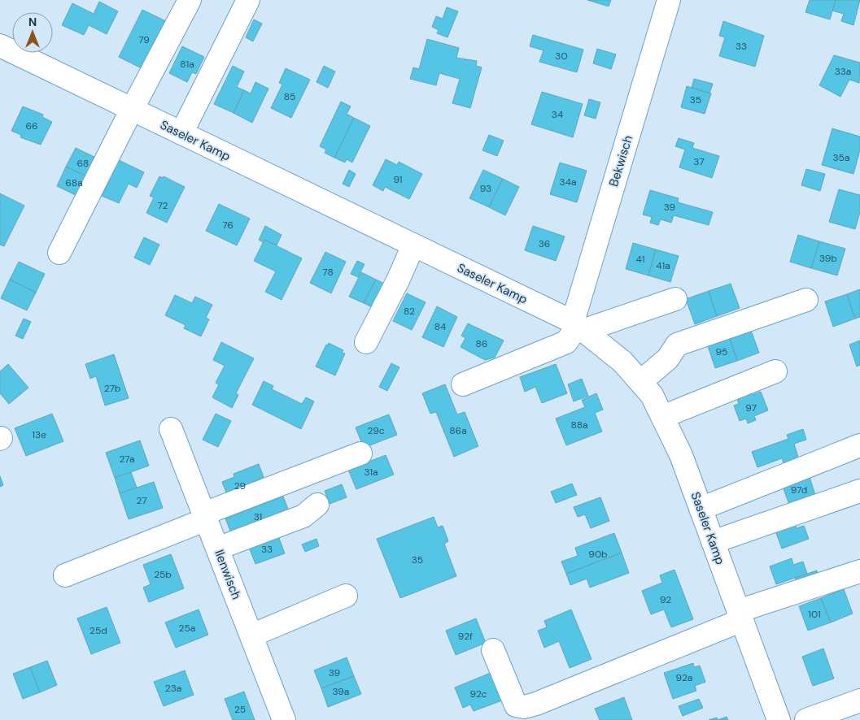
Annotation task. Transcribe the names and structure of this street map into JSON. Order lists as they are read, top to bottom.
{
  "streets": {
    "street": ["Saseler Kamp", "Bekwisch", "Ilenwisch"]
  },
  "crossings": [
    ["Saseler Kamp", "Bekwisch"]
  ],
  "house_numbers": [
    "79",
    "33",
    "30",
    "81a",
    "33a",
    "85",
    "35",
    "34",
    "66",
    "35a",
    "37",
    "68",
    "91",
    "34a",
    "68a",
    "93",
    "72",
    "39",
    "76",
    "36",
    "39b",
    "41",
    "41a",
    "78",
    "82",
    "84",
    "86",
    "95",
    "27b",
    "97",
    "88a",
    "29c",
    "86a",
    "13e",
    "27a",
    "31a",
    "29",
    "97d",
    "27",
    "31",
    "33",
    "90b",
    "35",
    "25b",
    "92",
    "101",
    "25a",
    "25d",
    "92f",
    "39",
    "92a",
    "23a",
    "39a",
    "92c",
    "25"
  ],
  "north": "top"
}
